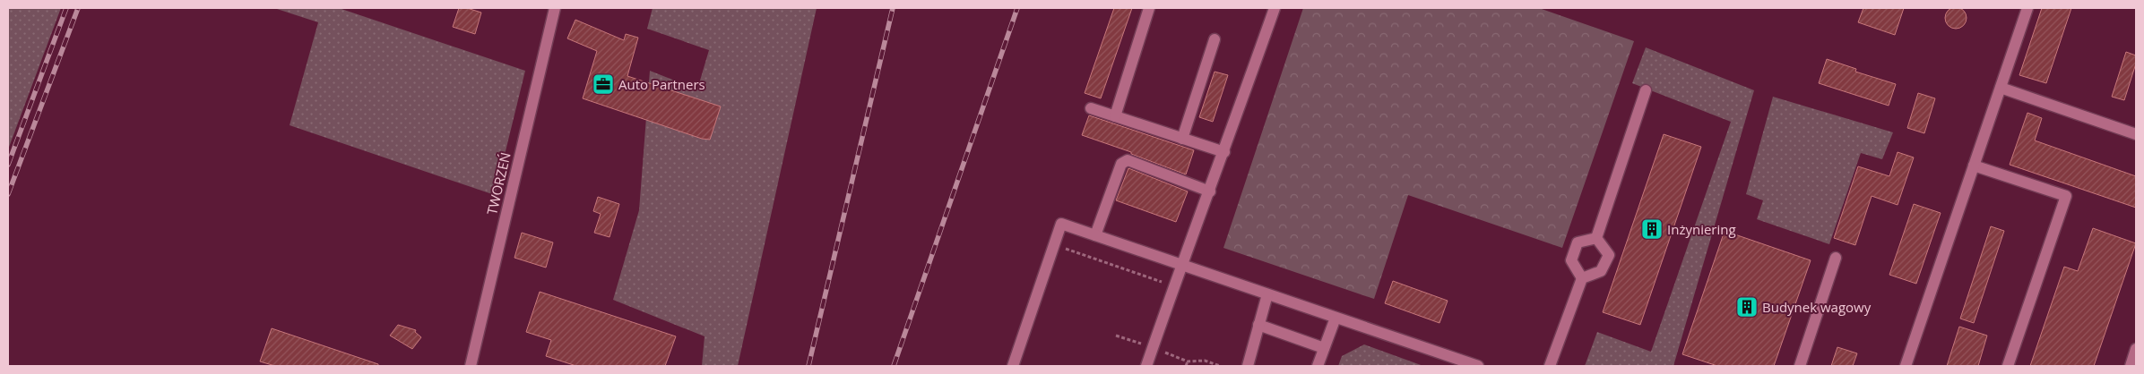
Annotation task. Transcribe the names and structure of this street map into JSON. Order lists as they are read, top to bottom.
{
  "streets": {
    "street": ["TWORZEŃ"]
  },
  "places": {
    "office": ["Auto Partners"],
    "building": ["Inżyniering", "Budynek wagowy"]
  }
}
